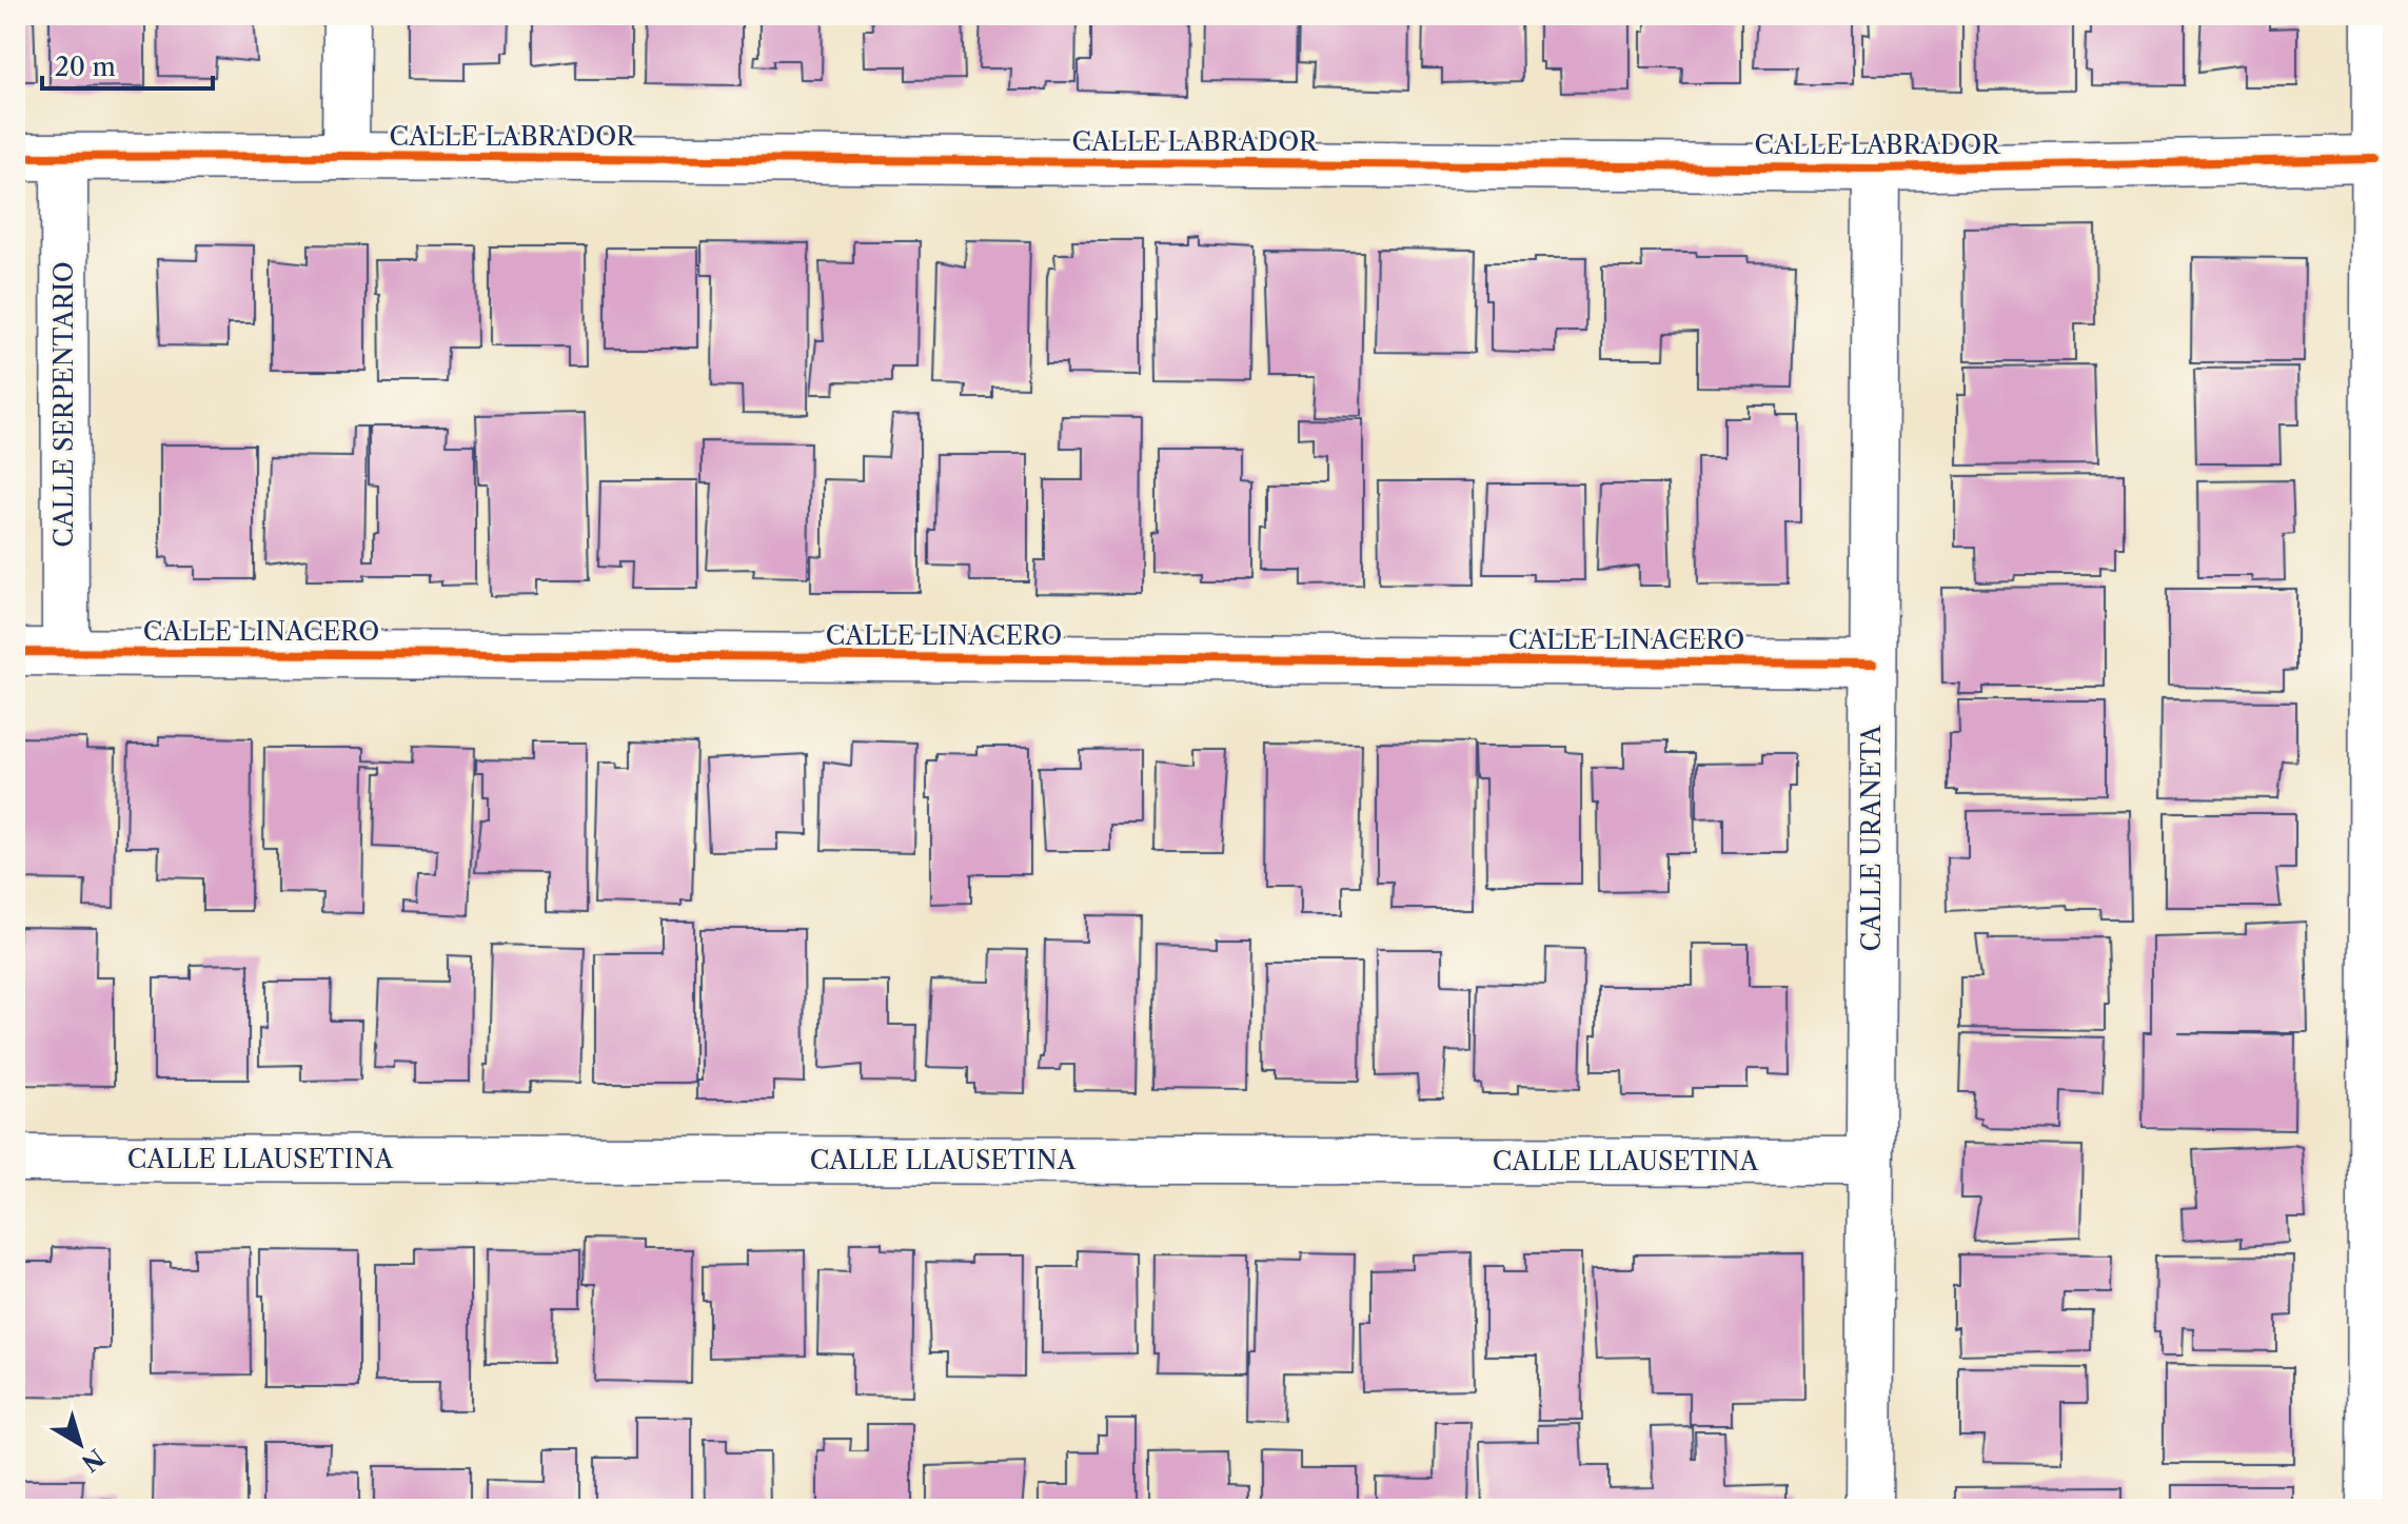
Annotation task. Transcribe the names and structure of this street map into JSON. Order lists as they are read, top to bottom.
{
  "streets": {
    "street": [
      "CALLE LABRADOR",
      "CALLE SERPENTARIO",
      "CALLE LINACERO",
      "CALLE URANETA",
      "CALLE LLAUSETINA"
    ]
  },
  "crossings": [
    ["CALLE LABRADOR", "CALLE SERPENTARIO"],
    ["CALLE LABRADOR", "CALLE URANETA"],
    ["CALLE SERPENTARIO", "CALLE LINACERO"],
    ["CALLE LINACERO", "CALLE URANETA"],
    ["CALLE URANETA", "CALLE LLAUSETINA"]
  ],
  "scale_bar": "20 m",
  "north": "bottom right"
}
